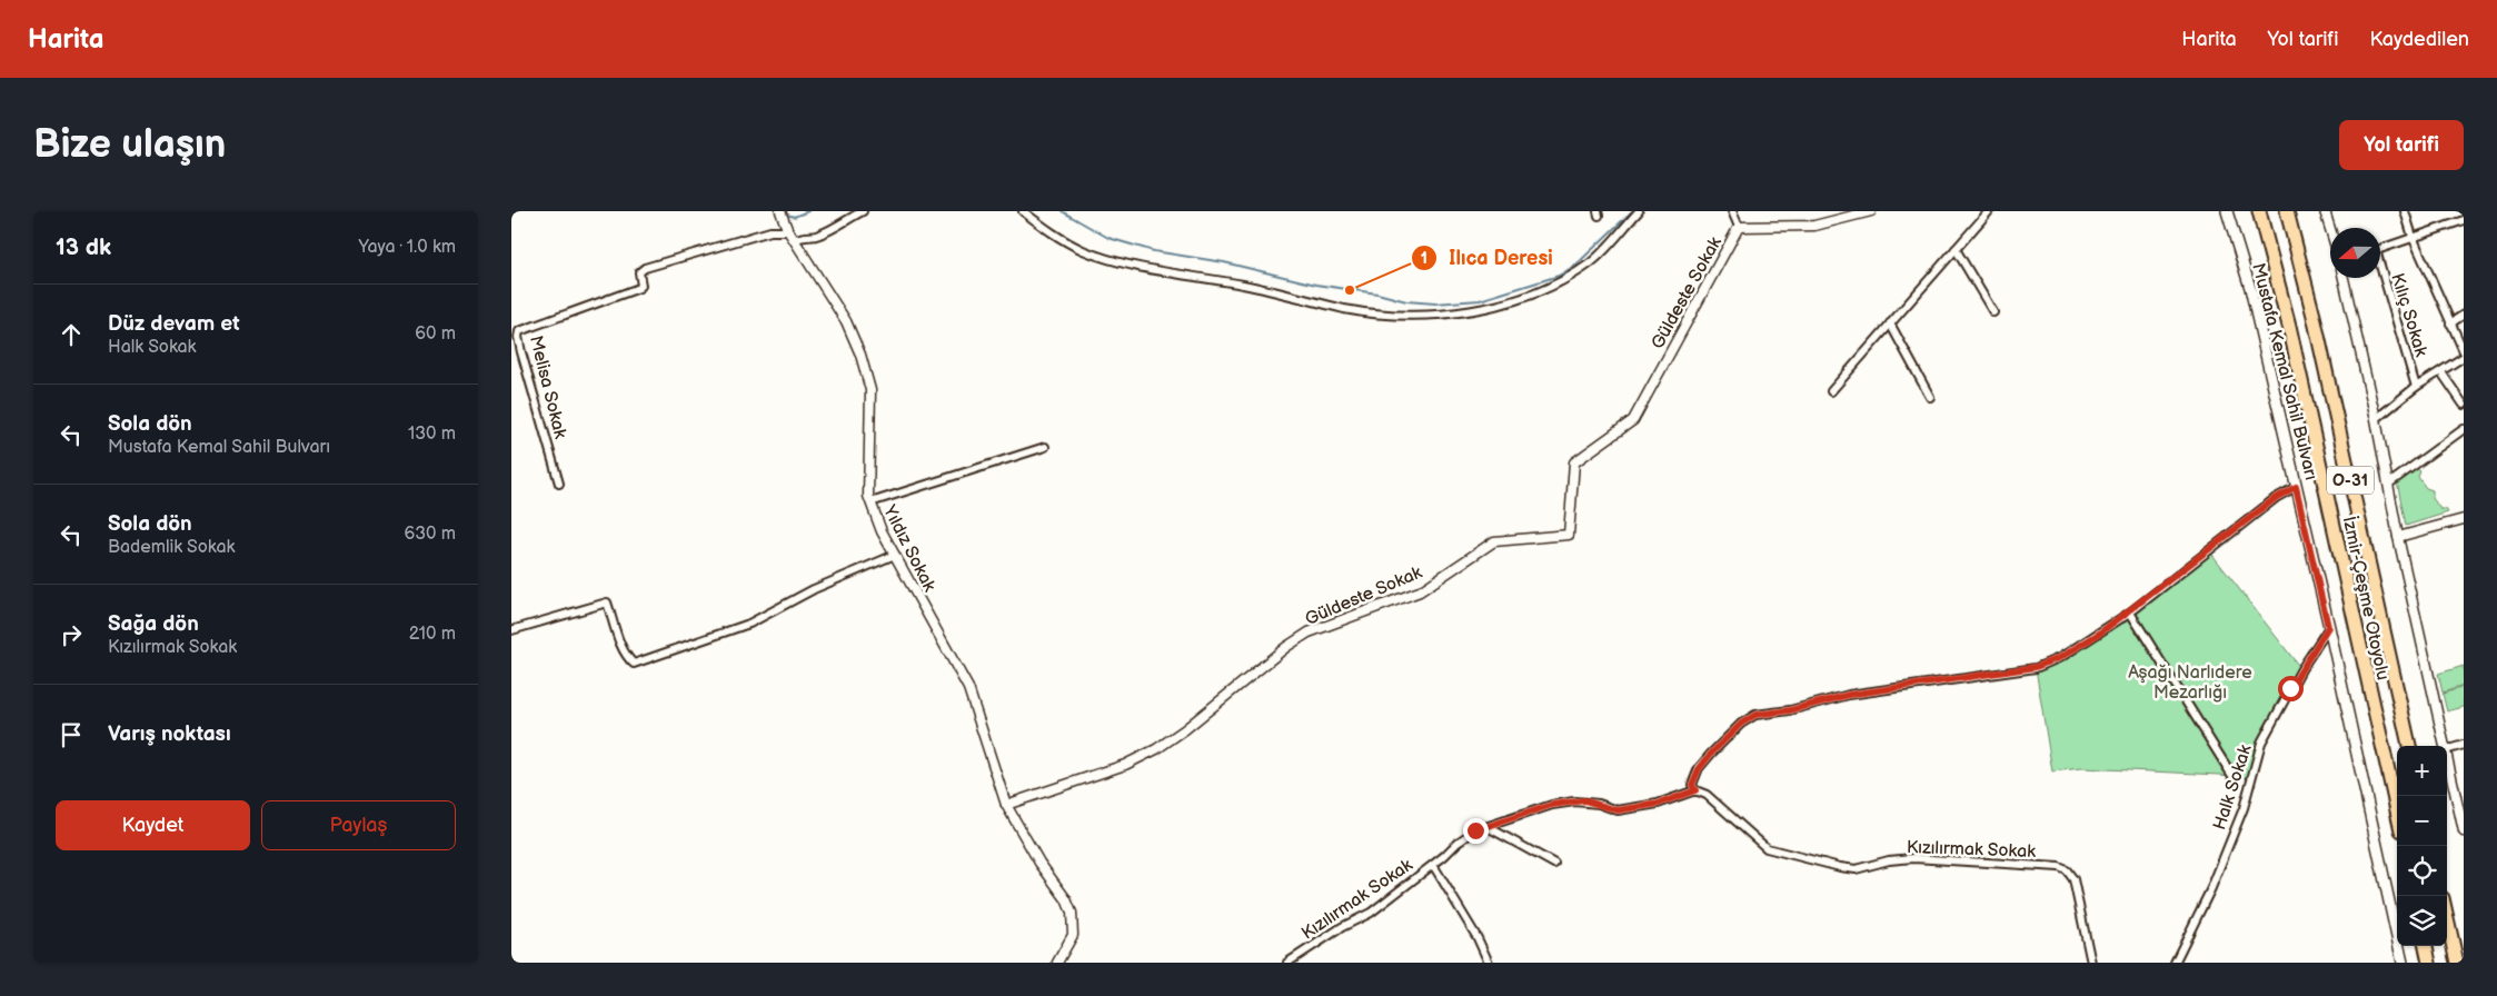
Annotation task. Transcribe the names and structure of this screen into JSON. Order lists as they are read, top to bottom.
{
  "streets": {
    "highway": ["O-31", "İzmir-Çeşme Otoyolu"],
    "main road": ["Mustafa Kemal Sahil Bulvarı"],
    "street": [
      "Güldeste Sokak",
      "Kılıç Sokak",
      "Melisa Sokak",
      "Yıldız Sokak",
      "Halk Sokak",
      "Kızılırmak Sokak"
    ]
  },
  "crossings": [
    ["Güldeste Sokak", "Yıldız Sokak"],
    ["Mustafa Kemal Sahil Bulvarı", "Halk Sokak"],
    ["Melisa Sokak", "Yıldız Sokak"]
  ],
  "parks": ["Aşağı Narlıdere Mezarlığı"],
  "places": ["Ilıca Deresi"],
  "north": "left",
  "page": {
    "header": "Harita",
    "nav": ["Harita", "Yol tarifi", "Kaydedilen"],
    "buttons": [
      "Yol tarifi",
      ["Kaydet", "Paylaş"]
    ],
    "title": "Bize ulaşın",
    "heading": ["13 dk", "Yaya · 1.0 km"],
    "list": [
      ["Düz devam et", "Halk Sokak", "60 m"],
      ["Sola dön", "Mustafa Kemal Sahil Bulvarı", "130 m"],
      ["Sola dön", "Bademlik Sokak", "630 m"],
      ["Sağa dön", "Kızılırmak Sokak", "210 m"],
      "Varış noktası"
    ],
    "map_buttons": ["+", "−"]
  }
}
